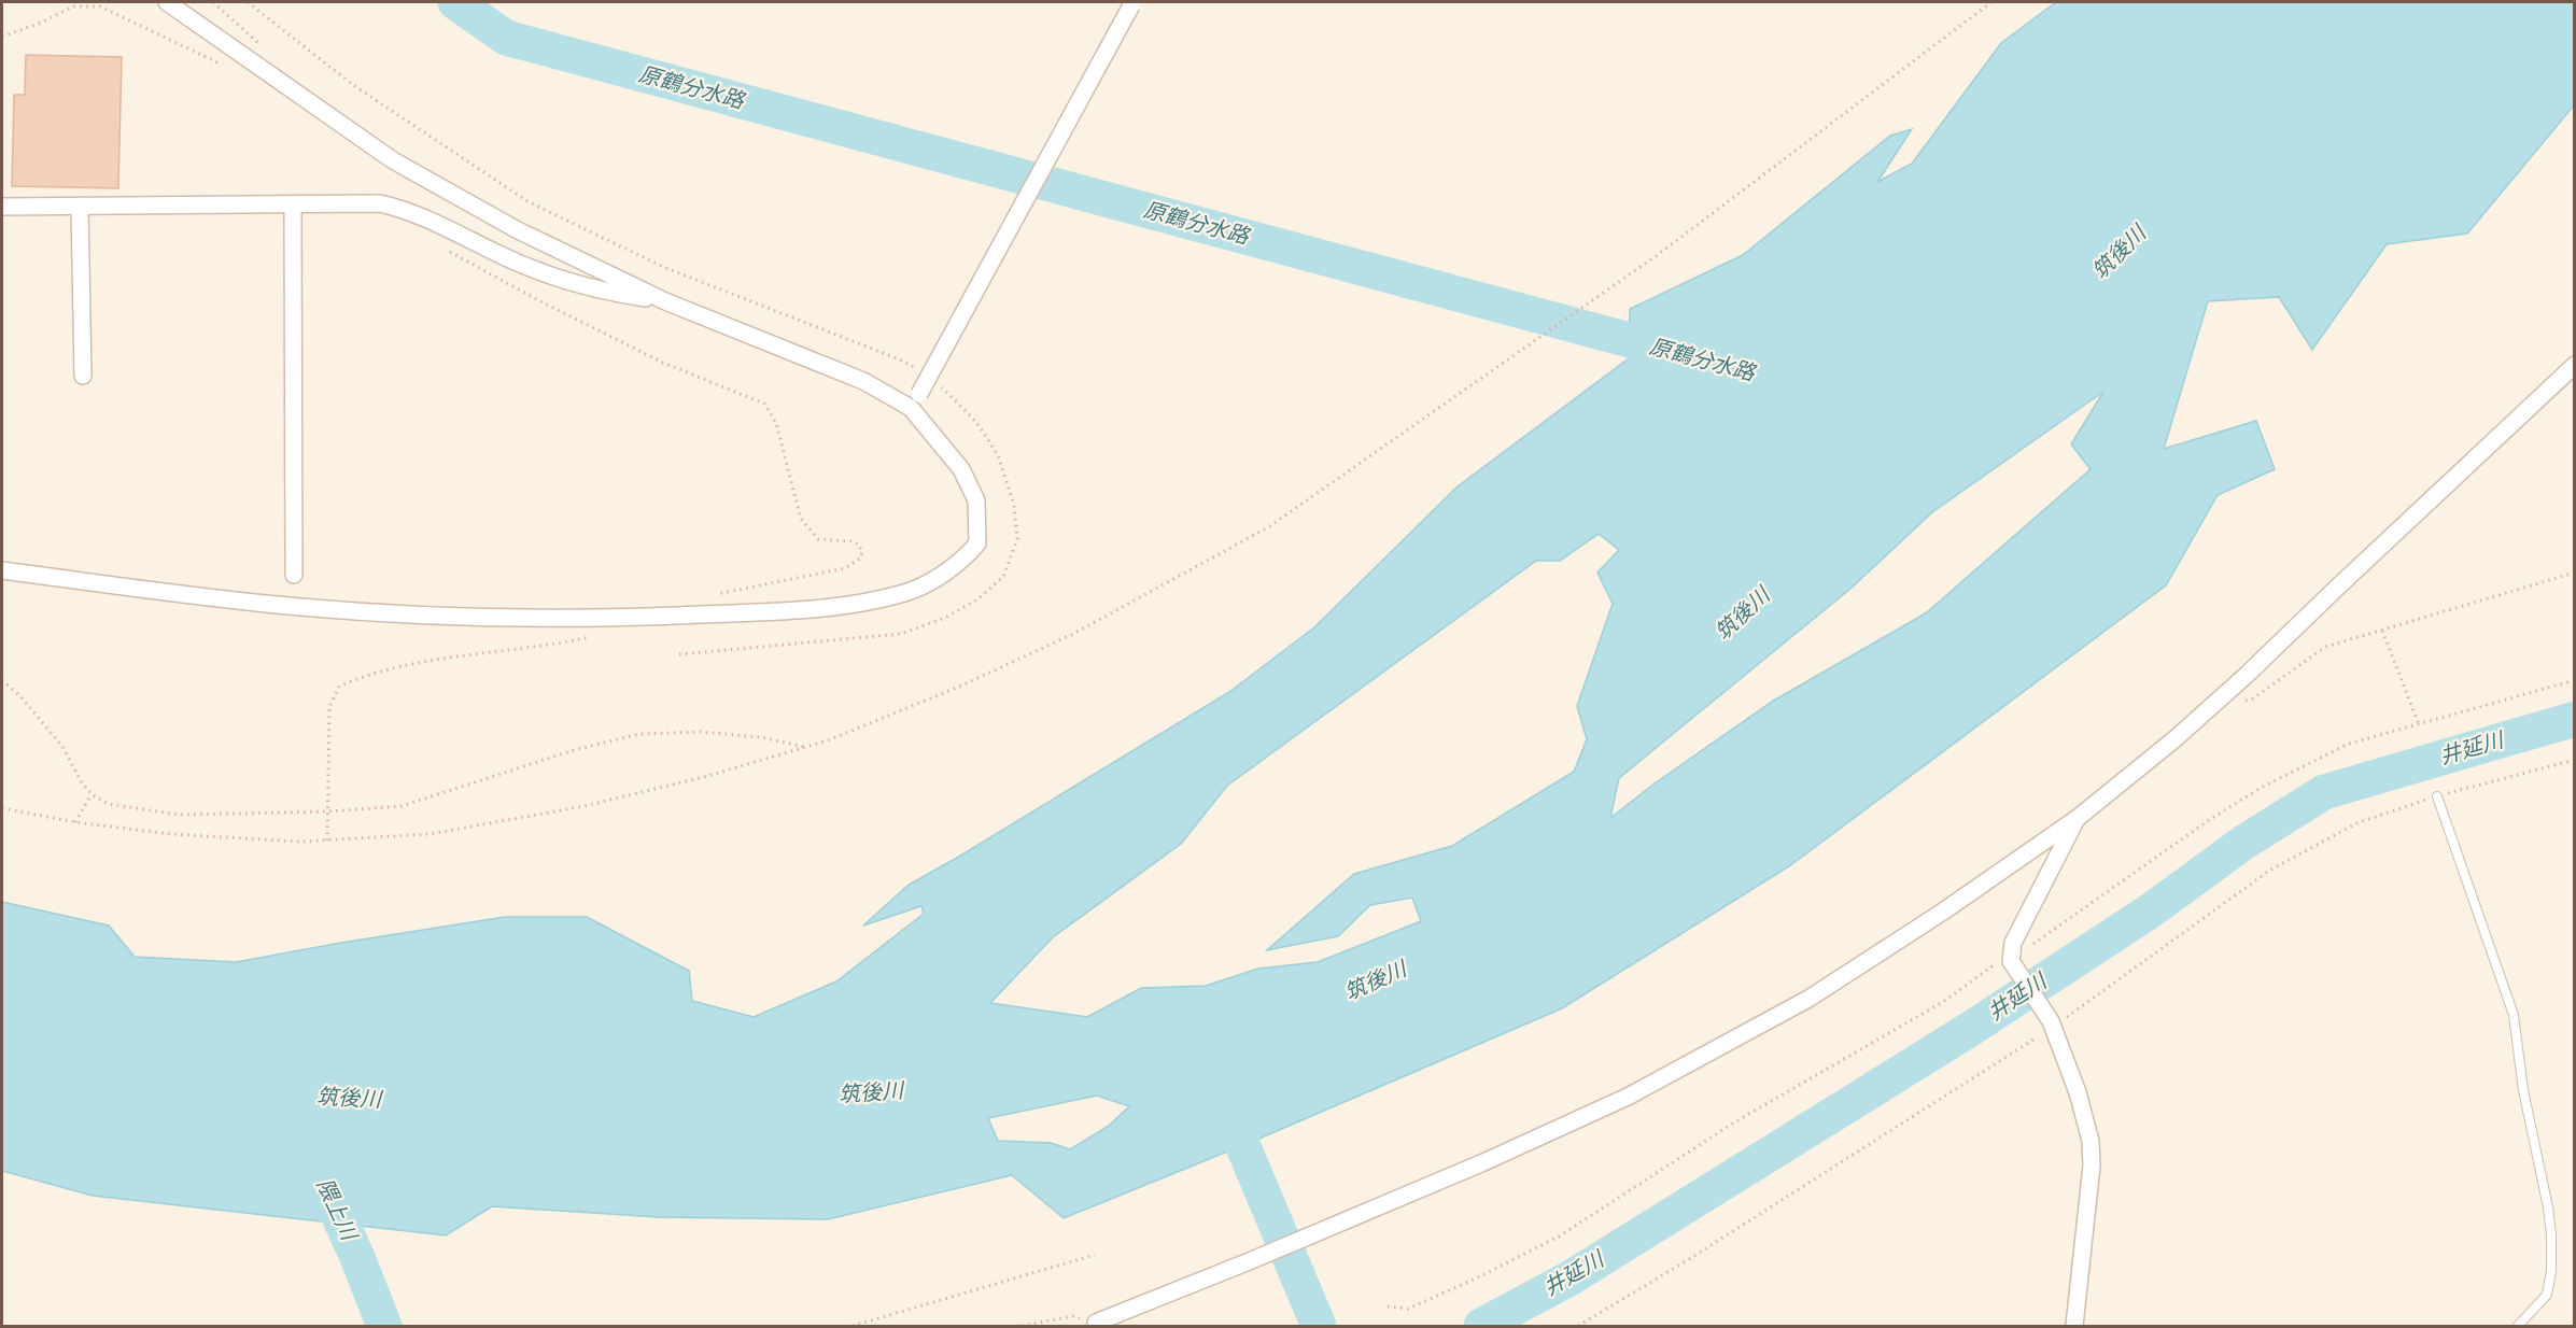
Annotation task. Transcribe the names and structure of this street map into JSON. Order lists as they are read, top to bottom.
{
  "water": [
    "原鶴分水路",
    "筑後川",
    "井延川",
    "隈上川"
  ]
}
